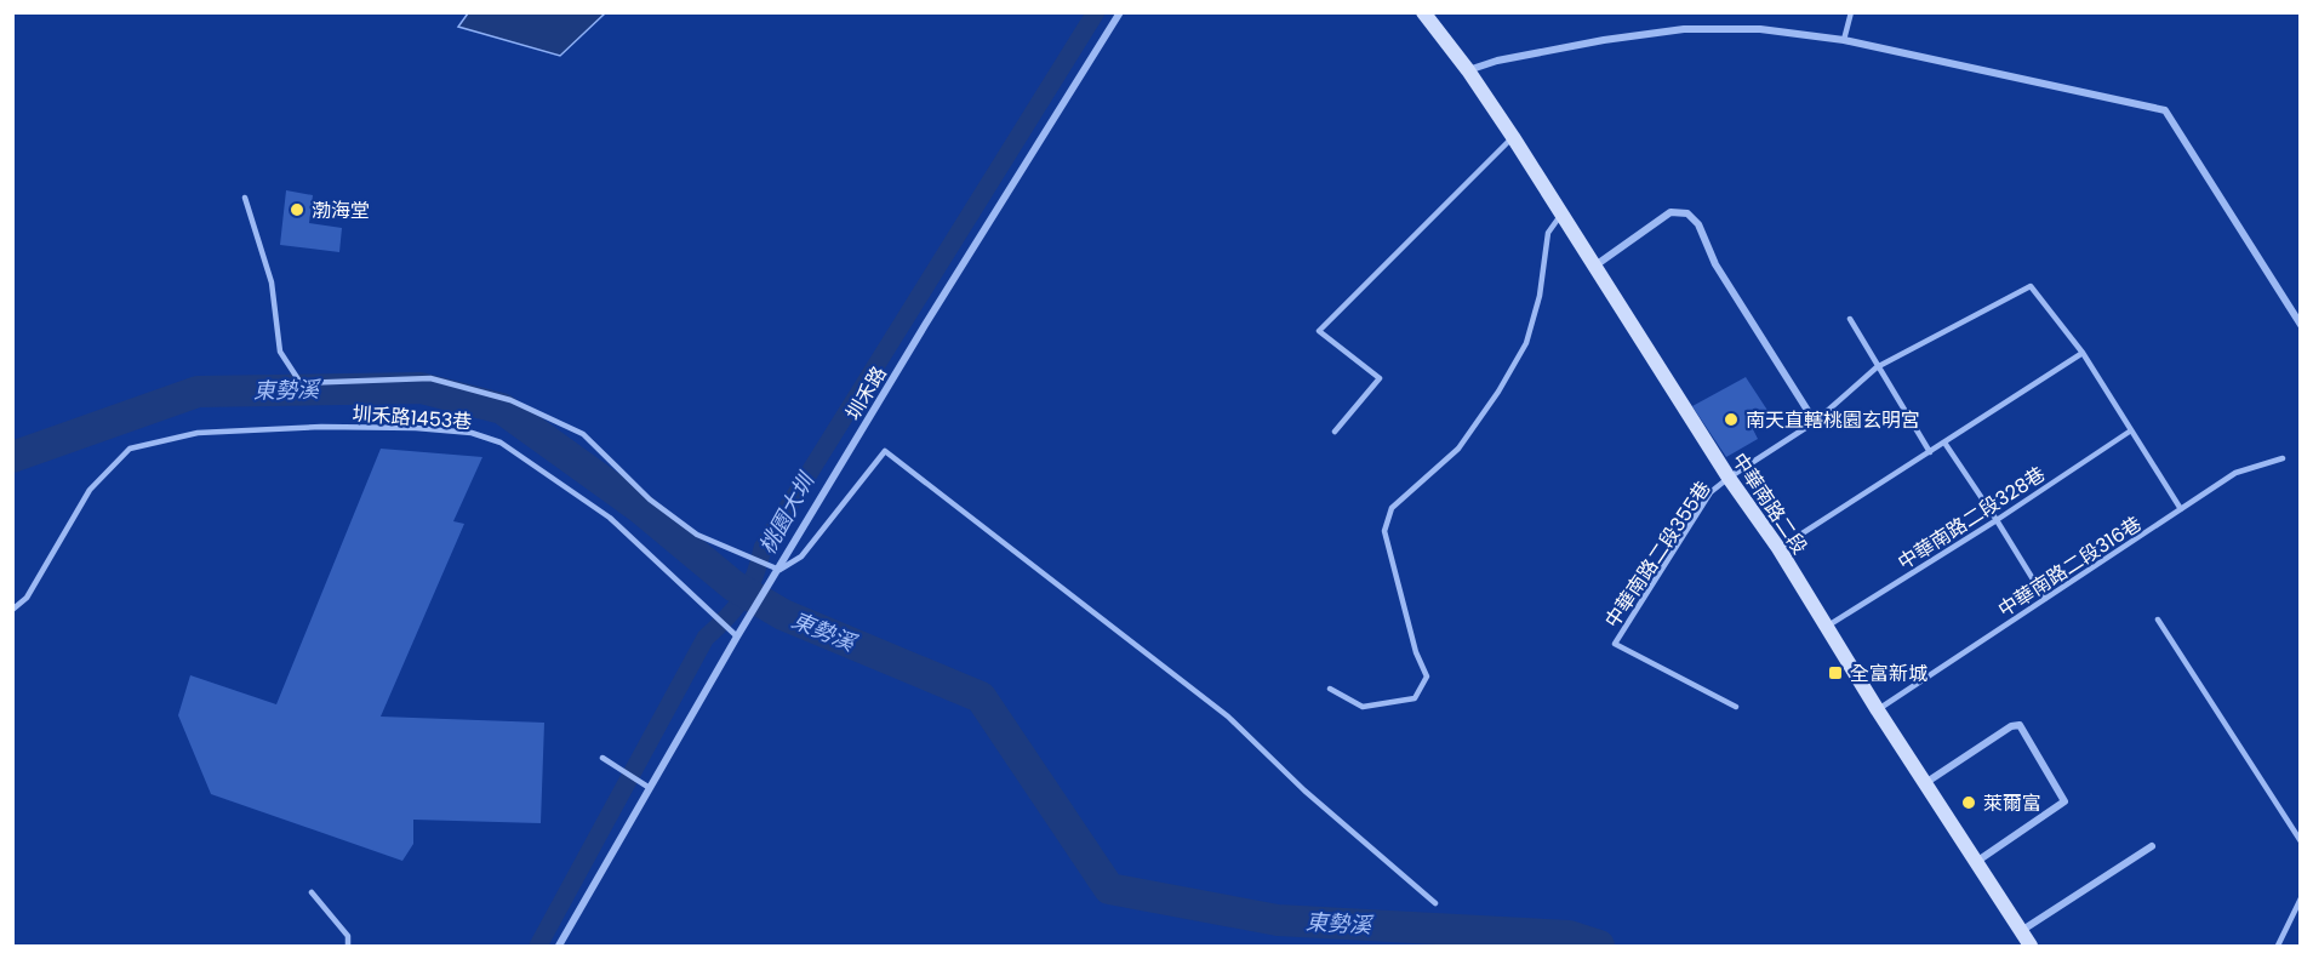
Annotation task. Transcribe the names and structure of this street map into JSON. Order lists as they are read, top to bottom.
{
  "streets": {
    "main road": ["中華南路二段"],
    "street": ["圳禾路"],
    "lane": [
      "圳禾路1453巷",
      "中華南路二段328巷",
      "中華南路二段355巷",
      "中華南路二段316巷"
    ]
  },
  "crossings": [
    ["圳禾路", "圳禾路1453巷"],
    ["中華南路二段", "中華南路二段328巷"],
    ["中華南路二段", "中華南路二段355巷"],
    ["中華南路二段", "中華南路二段316巷"]
  ],
  "water": ["東勢溪", "桃園大圳"],
  "places": {
    "other": ["渤海堂", "南天直轄桃園玄明宮", "萊爾富"],
    "transit": ["全富新城"]
  }
}
